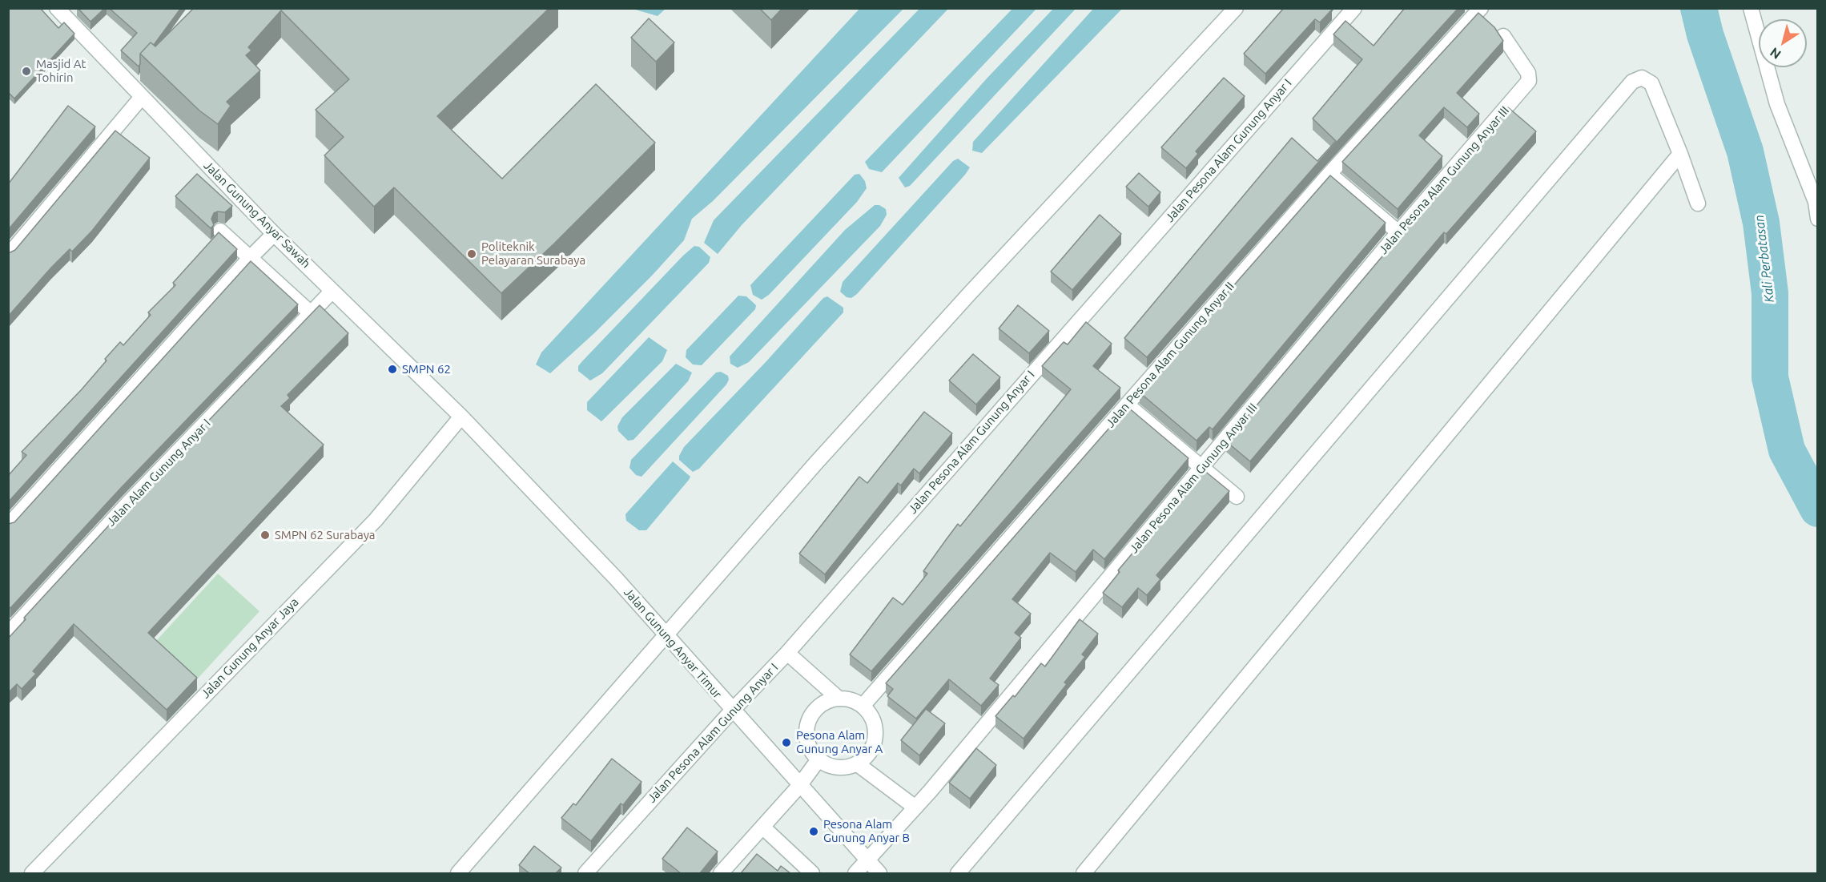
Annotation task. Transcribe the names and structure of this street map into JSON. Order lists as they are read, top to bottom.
{
  "streets": {
    "street": [
      "Jalan Pesona Alam Gunung Anyar I",
      "Jalan Pesona Alam Gunung Anyar III",
      "Jalan Gunung Anyar Sawah",
      "Jalan Pesona Alam Gunung Anyar II",
      "Jalan Alam Gunung Anyar I",
      "Jalan Gunung Anyar Timur",
      "Jalan Gunung Anyar Jaya"
    ]
  },
  "crossings": [
    ["Jalan Pesona Alam Gunung Anyar I", "Jalan Gunung Anyar Timur"],
    ["Jalan Pesona Alam Gunung Anyar III", "Jalan Gunung Anyar Timur"],
    ["Jalan Gunung Anyar Sawah", "Jalan Alam Gunung Anyar I"],
    ["Jalan Gunung Anyar Sawah", "Jalan Gunung Anyar Timur"],
    ["Jalan Gunung Anyar Sawah", "Jalan Gunung Anyar Jaya"],
    ["Jalan Gunung Anyar Timur", "Jalan Gunung Anyar Jaya"]
  ],
  "water": ["Kali Perbatasan"],
  "places": [
    "Masjid At Tohirin",
    "Politeknik Pelayaran Surabaya",
    "SMPN 62",
    "SMPN 62 Surabaya",
    "Pesona Alam Gunung Anyar A",
    "Pesona Alam Gunung Anyar B"
  ],
  "north": "bottom left"
}
